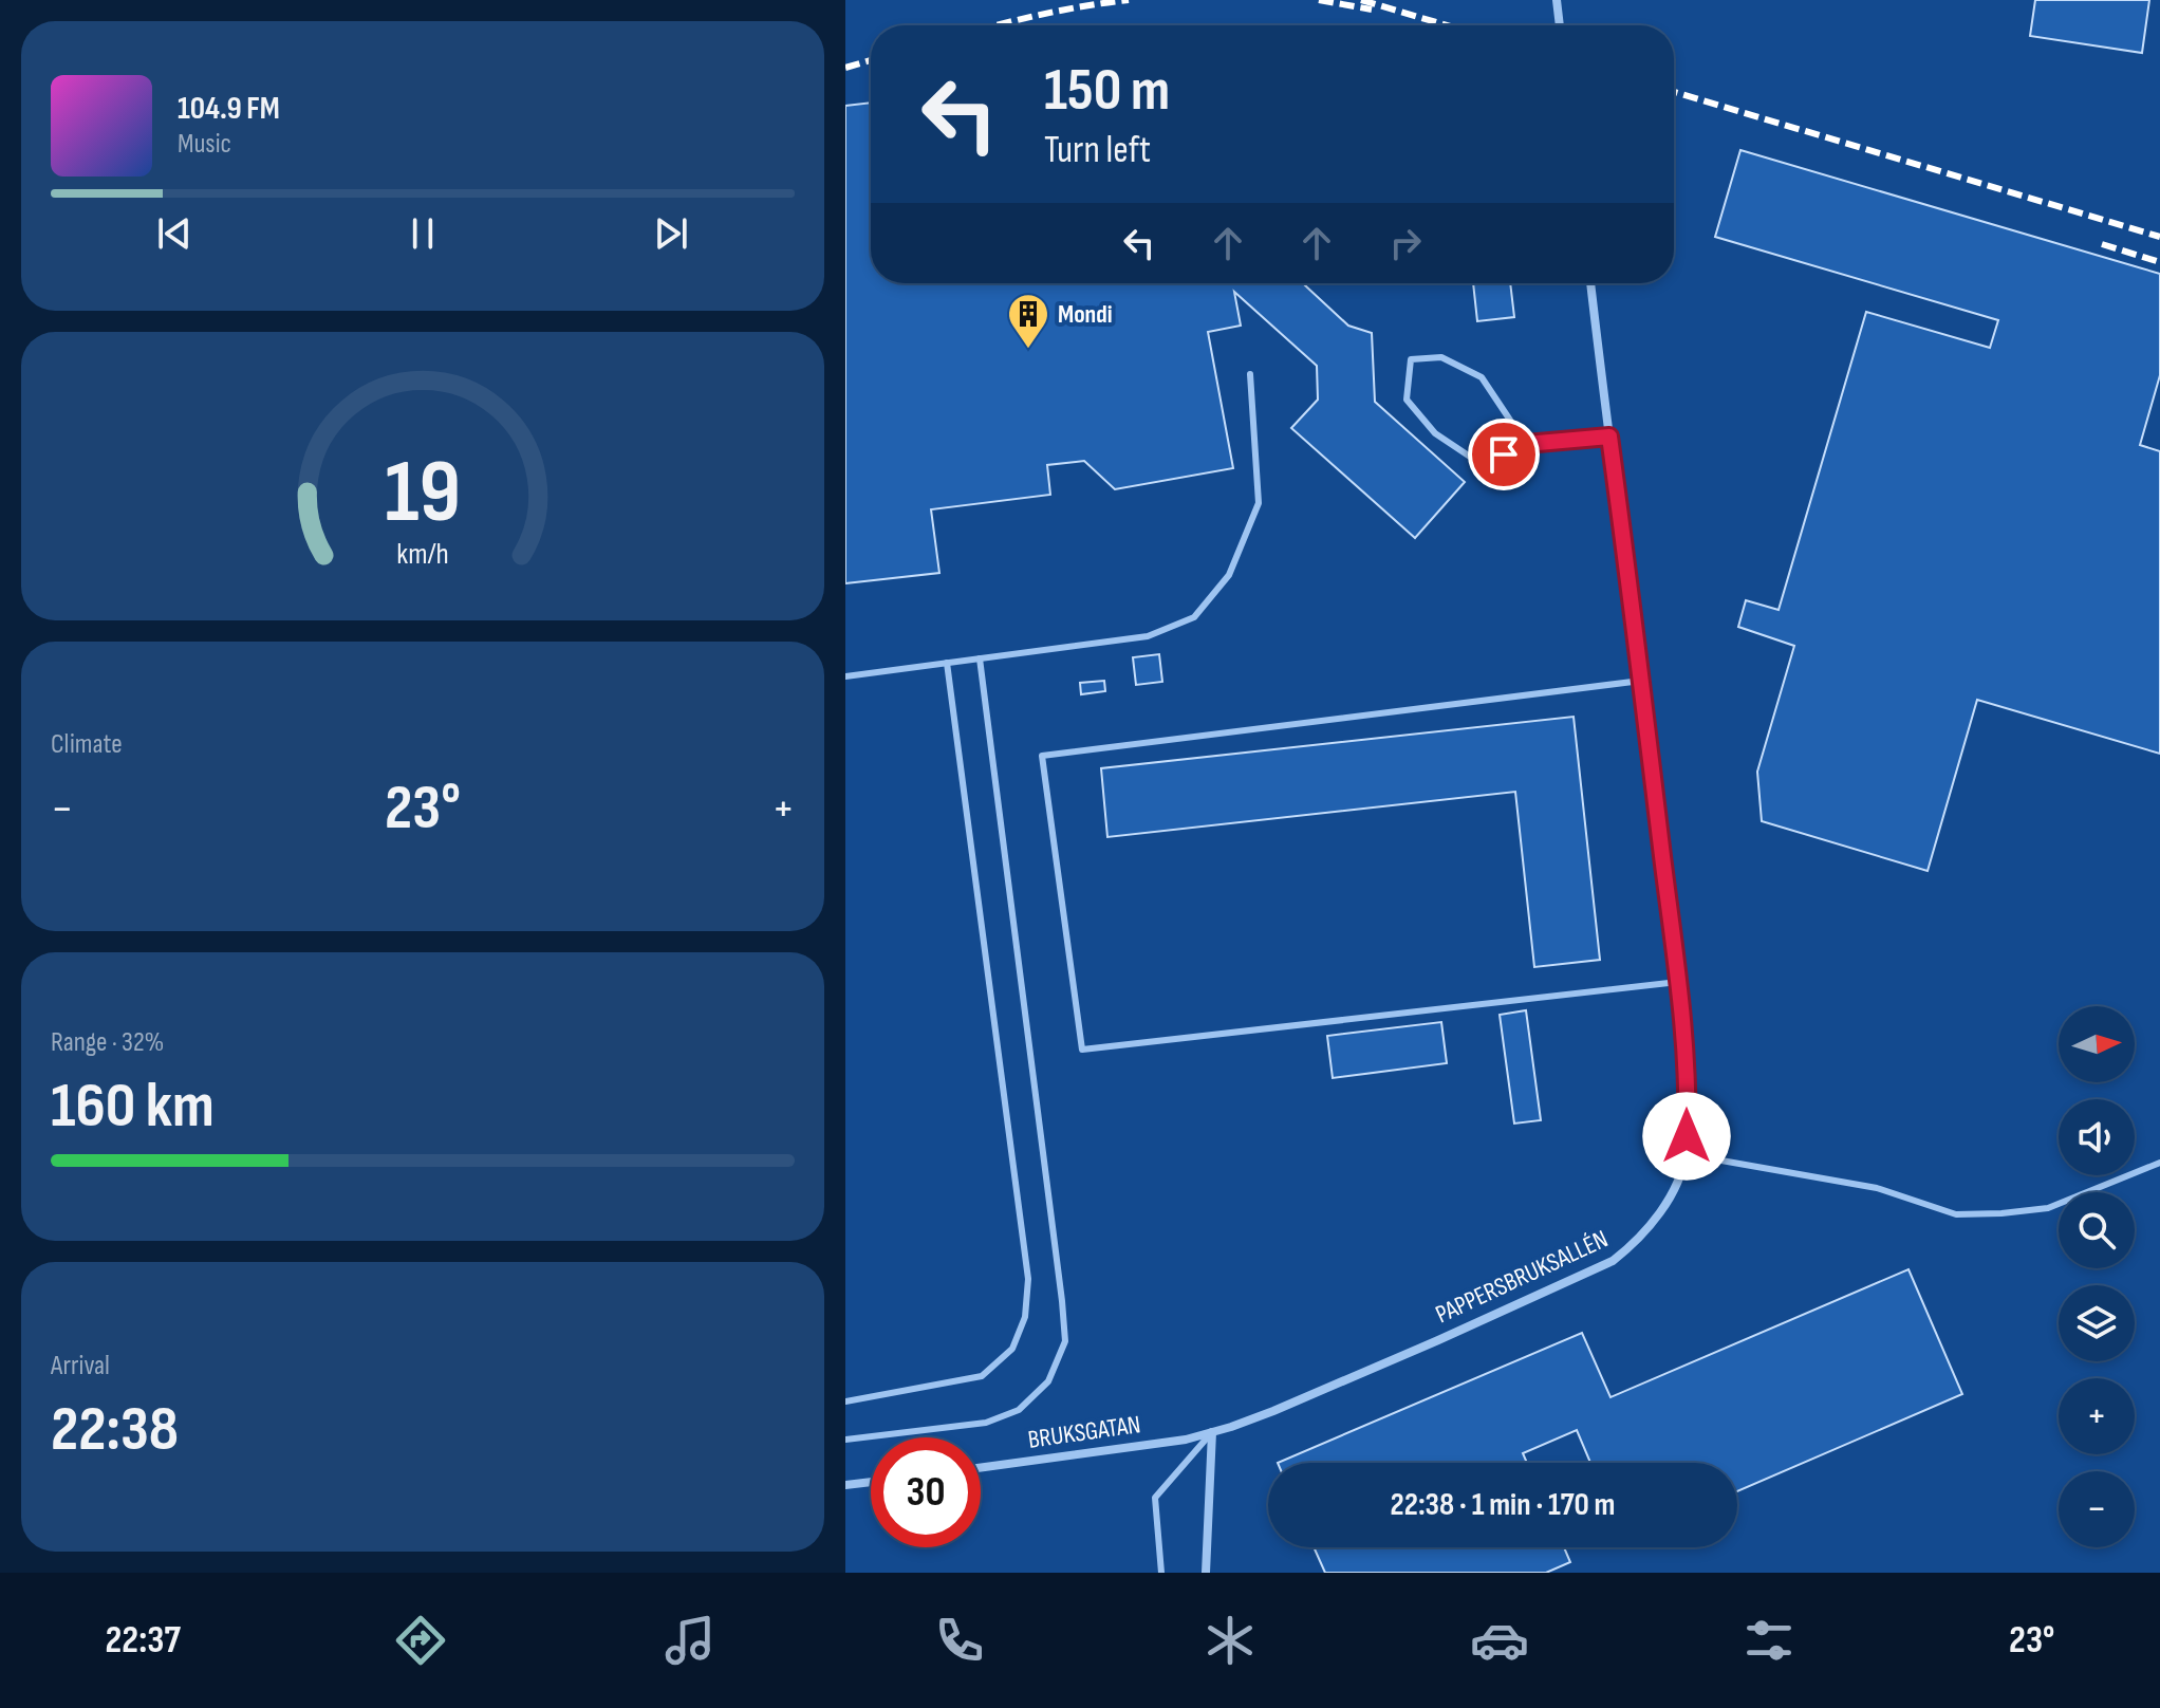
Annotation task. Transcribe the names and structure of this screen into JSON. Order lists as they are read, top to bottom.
{
  "streets": {
    "street": ["PAPPERSBRUKSALLÉN", "BRUKSGATAN"]
  },
  "crossings": [
    ["PAPPERSBRUKSALLÉN", "BRUKSGATAN"]
  ],
  "places": {
    "building": ["Mondi"]
  },
  "north": "right",
  "page": {
    "turn": ["150 m", "Turn left"],
    "song": ["104.9 FM", "Music"],
    "tile": [
      "Climate",
      ["Range · 32%", "160 km"],
      ["Arrival", "22:38"]
    ],
    "heat": ["−", "23°", "+"],
    "map_buttons": ["+", "−"],
    "limit": "30",
    "trip": "22:38 · 1 min · 170 m",
    "tabs": ["22:37", "23°"],
    "gauge": ["19", "km/h"]
  }
}
